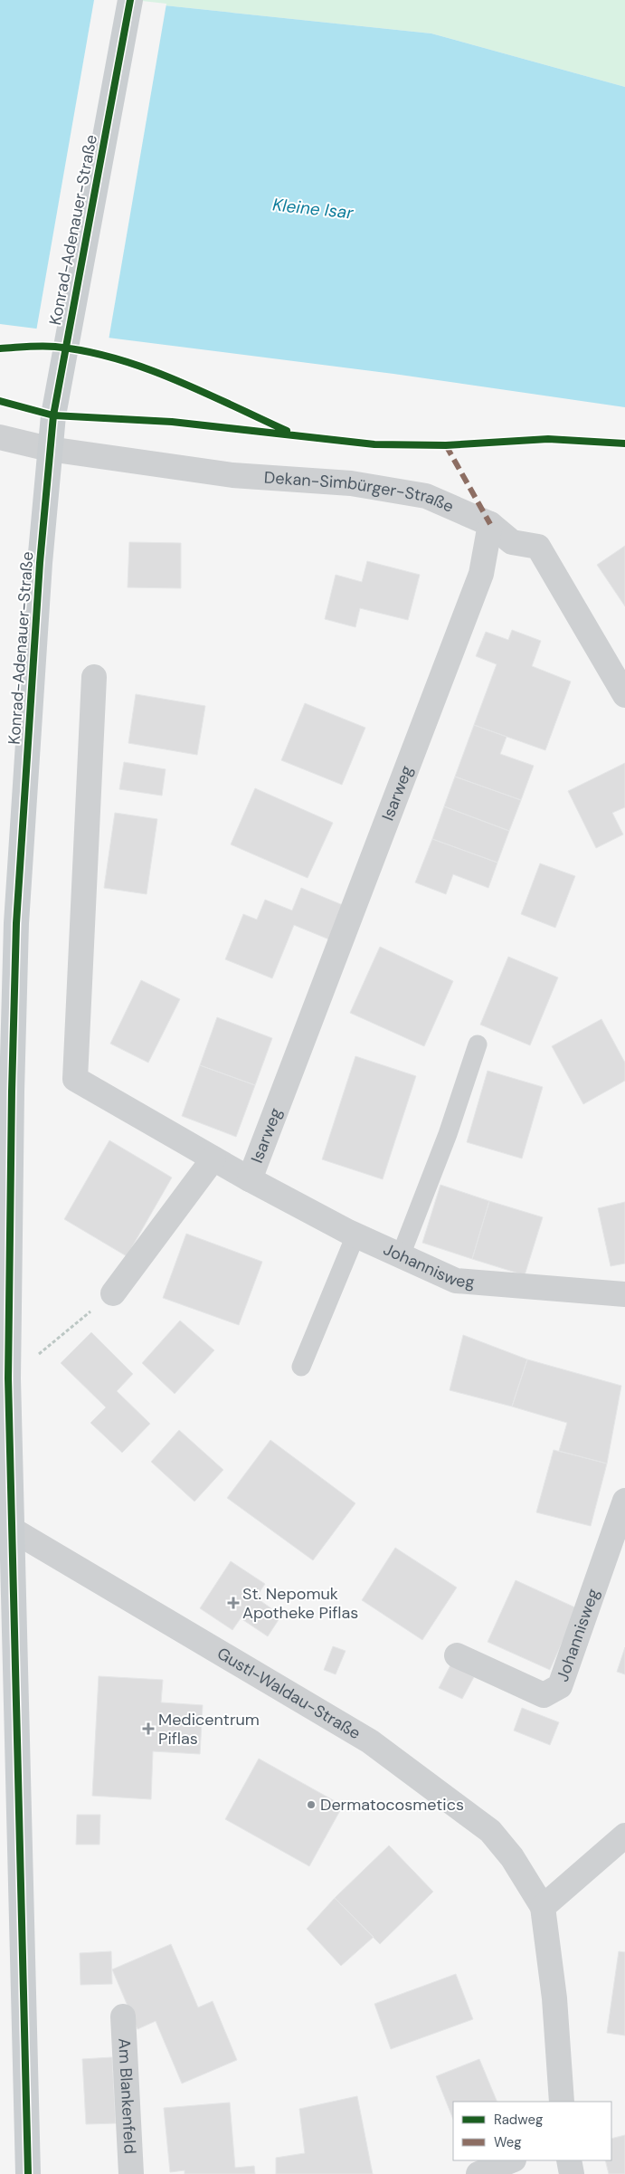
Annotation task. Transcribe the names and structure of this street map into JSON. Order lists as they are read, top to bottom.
{
  "streets": {
    "main road": ["Konrad-Adenauer-Straße"],
    "street": [
      "Dekan-Simbürger-Straße",
      "Isarweg",
      "Johannisweg",
      "Gustl-Waldau-Straße",
      "Am Blankenfeld"
    ]
  },
  "crossings": [
    ["Konrad-Adenauer-Straße", "Dekan-Simbürger-Straße"],
    ["Konrad-Adenauer-Straße", "Gustl-Waldau-Straße"],
    ["Dekan-Simbürger-Straße", "Isarweg"],
    ["Isarweg", "Johannisweg"]
  ],
  "water": ["Kleine Isar"],
  "places": {
    "health": ["St. Nepomuk Apotheke Piflas", "Medicentrum Piflas"],
    "other": ["Dermatocosmetics"]
  },
  "legend": ["Radweg", "Weg"]
}
